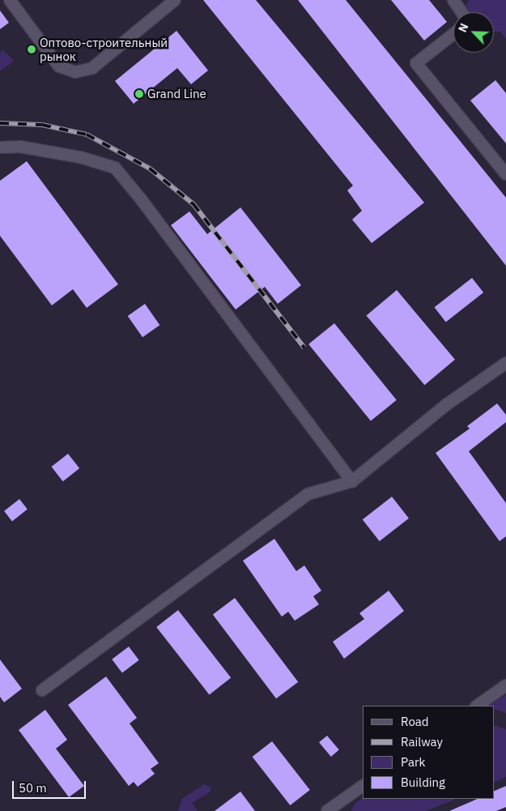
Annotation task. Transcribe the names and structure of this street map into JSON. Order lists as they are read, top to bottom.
{
  "places": ["Оптово-строительный рынок", "Grand Line"],
  "legend": [
    "Road",
    "Railway",
    "Park",
    "Building"
  ],
  "scale_bar": "50 m",
  "north": "top left"
}
